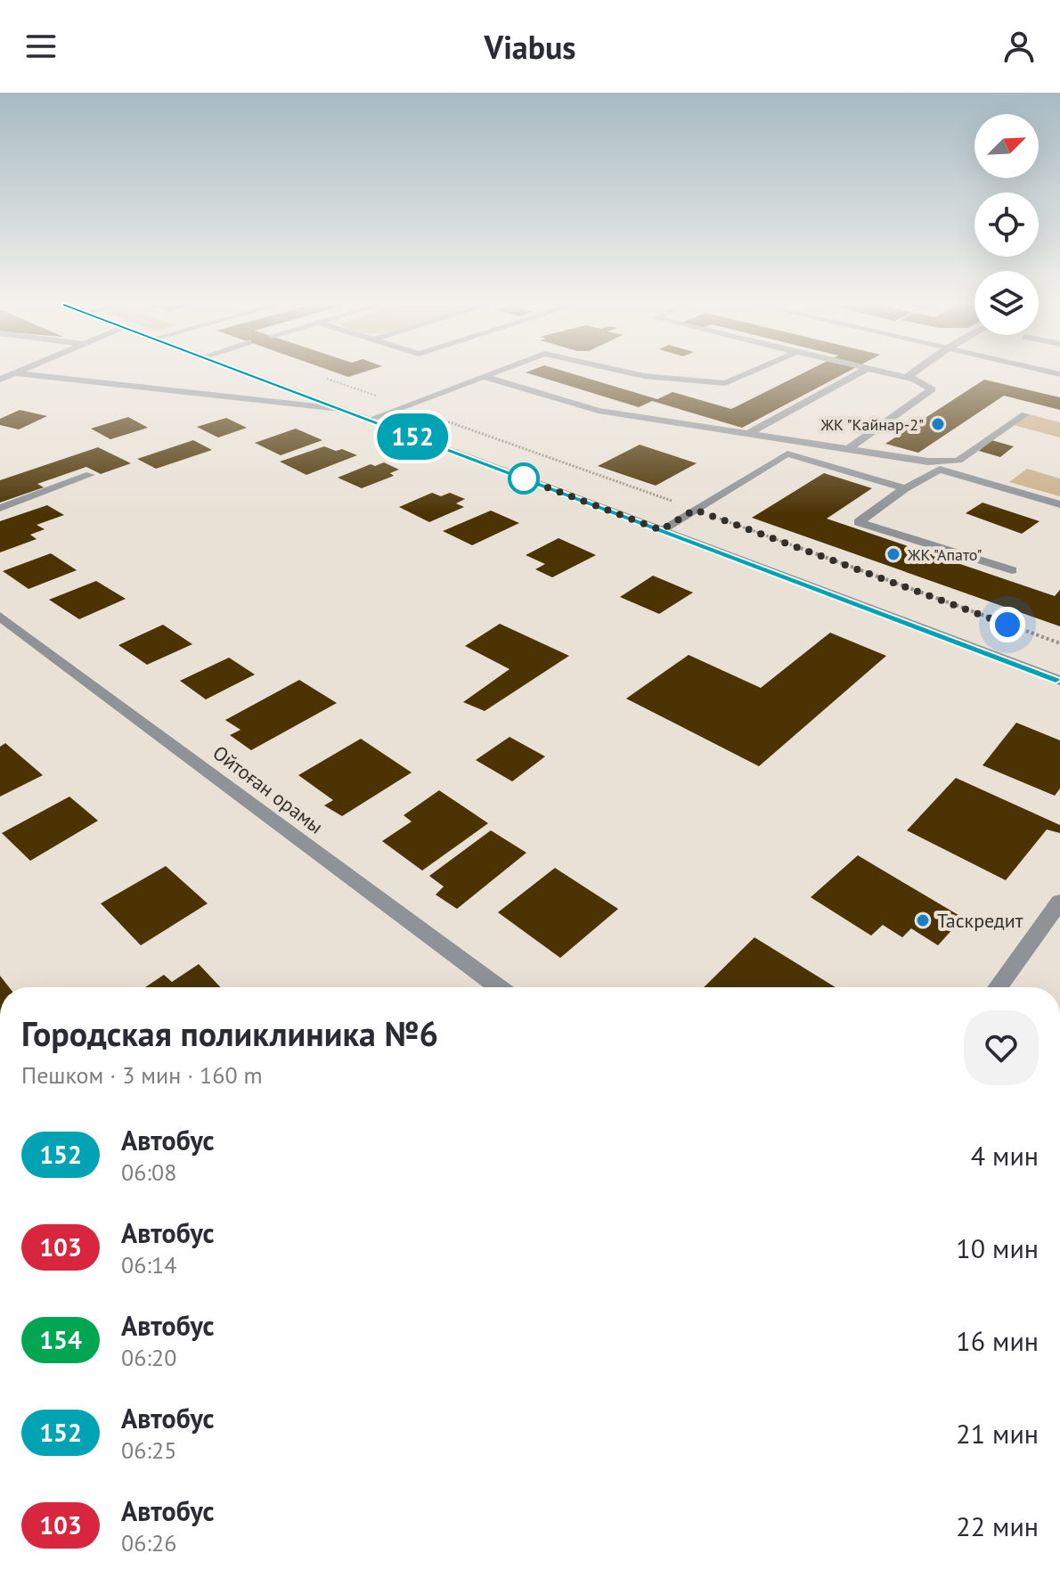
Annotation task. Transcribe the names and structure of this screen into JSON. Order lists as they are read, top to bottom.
{
  "streets": {
    "street": ["Ойтоған орамы"]
  },
  "places": ["ЖК \"Кайнар-2\"", "ЖК \"Апато\"", "Таскредит"],
  "lines": ["bus line 152"],
  "north": "top right",
  "page": {
    "header": "Viabus",
    "on_map": "152",
    "heading": ["Городская поликлиника №6", "Пешком · 3 мин · 160 m"],
    "list": [
      {
        "mark": "152",
        "name": "Автобус",
        "note": "06:08",
        "value": "4 мин"
      },
      {
        "mark": "103",
        "name": "Автобус",
        "note": "06:14",
        "value": "10 мин"
      },
      {
        "mark": "154",
        "name": "Автобус",
        "note": "06:20",
        "value": "16 мин"
      },
      {
        "mark": "152",
        "name": "Автобус",
        "note": "06:25",
        "value": "21 мин"
      },
      {
        "mark": "103",
        "name": "Автобус",
        "note": "06:26",
        "value": "22 мин"
      }
    ]
  }
}
